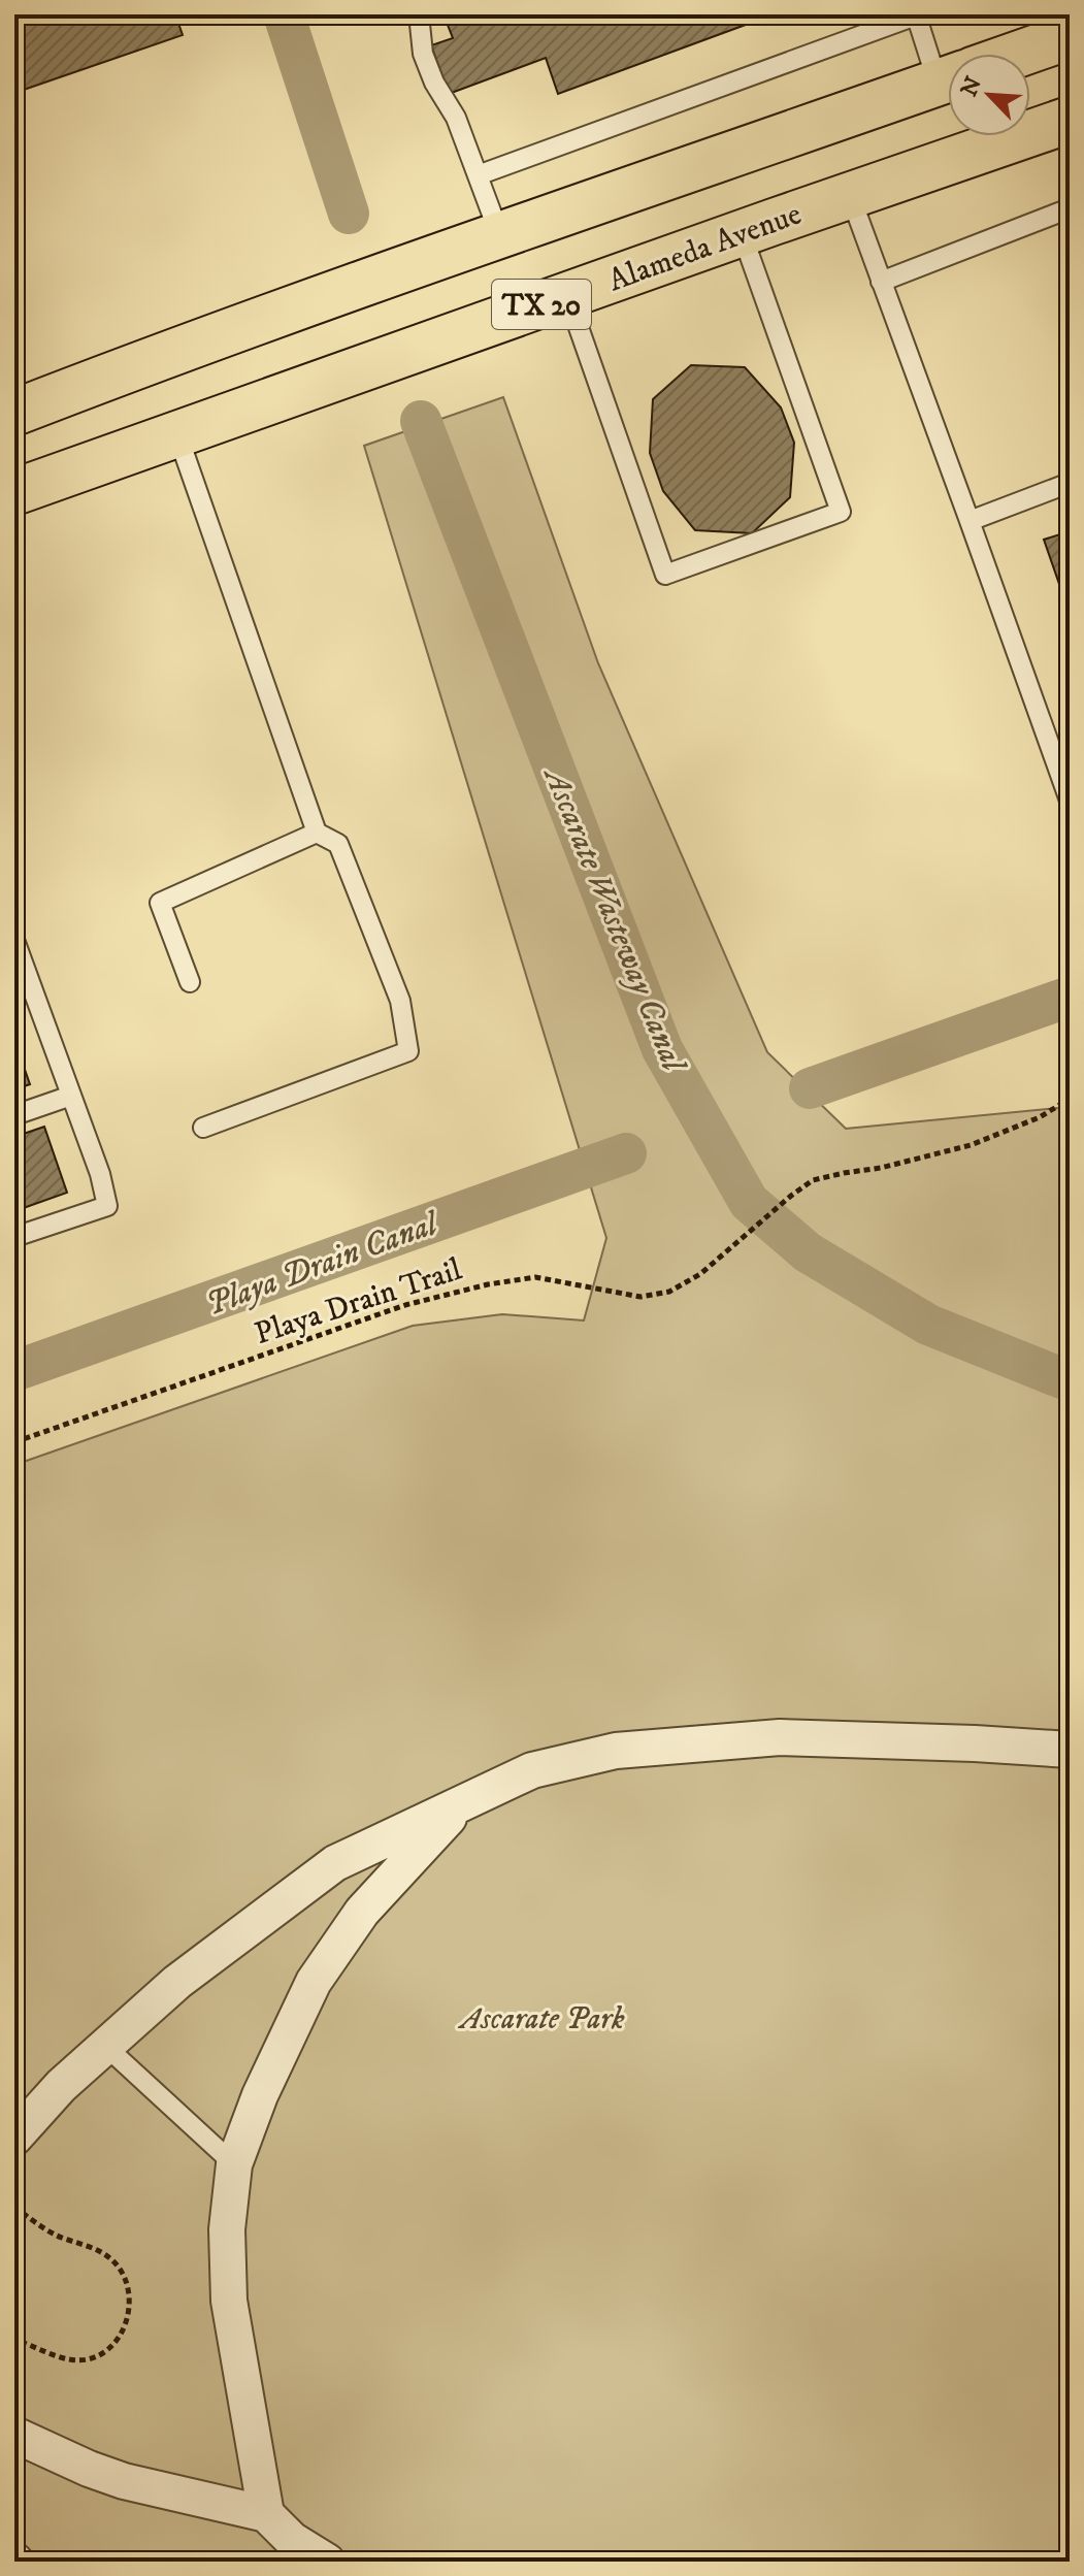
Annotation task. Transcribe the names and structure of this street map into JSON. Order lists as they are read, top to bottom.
{
  "streets": {
    "main road": ["Alameda Avenue", "TX 20"],
    "path": ["Playa Drain Trail"]
  },
  "water": ["Ascarate Wasteway Canal", "Playa Drain Canal"],
  "parks": ["Ascarate Park"],
  "north": "top left"
}
